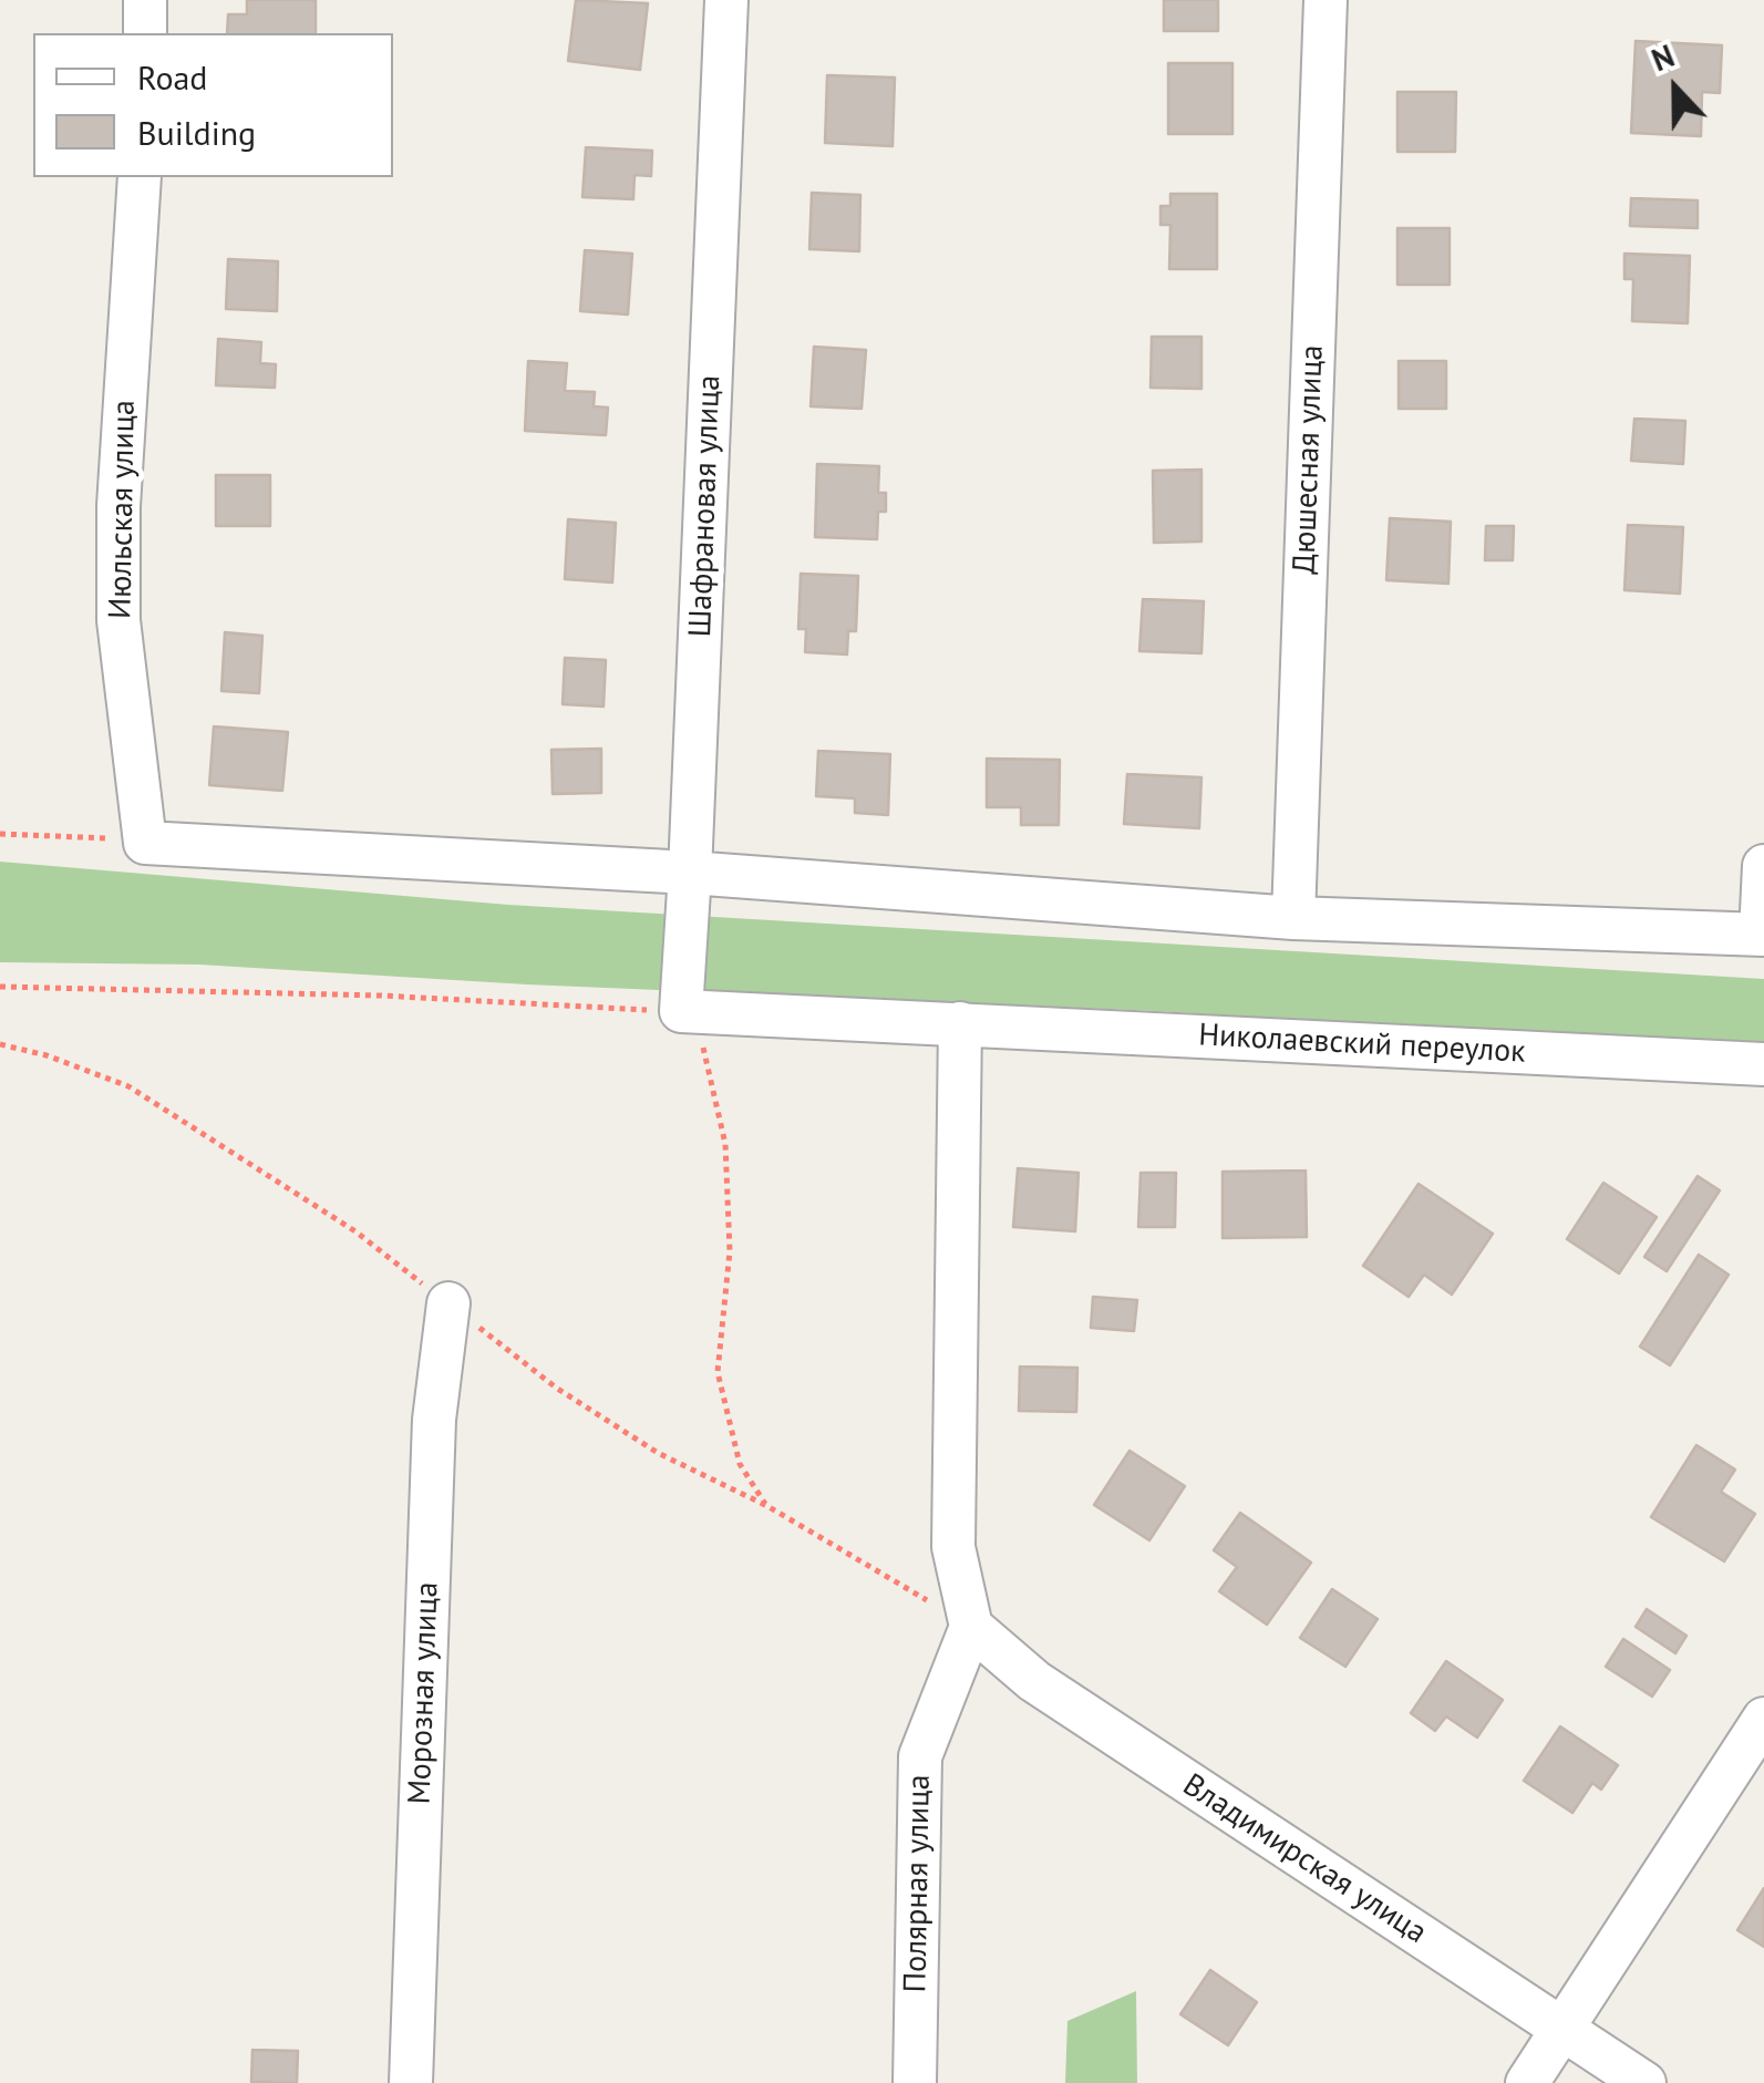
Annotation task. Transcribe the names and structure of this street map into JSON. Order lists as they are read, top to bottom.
{
  "streets": {
    "street": [
      "Дюшесная улица",
      "Шафрановая улица",
      "Июльская улица",
      "Николаевский переулок",
      "Морозная улица",
      "Владимирская улица",
      "Полярная улица"
    ]
  },
  "crossings": [
    ["Шафрановая улица", "Николаевский переулок"],
    ["Владимирская улица", "Полярная улица"]
  ],
  "legend": ["Road", "Building"],
  "north": "top"
}
